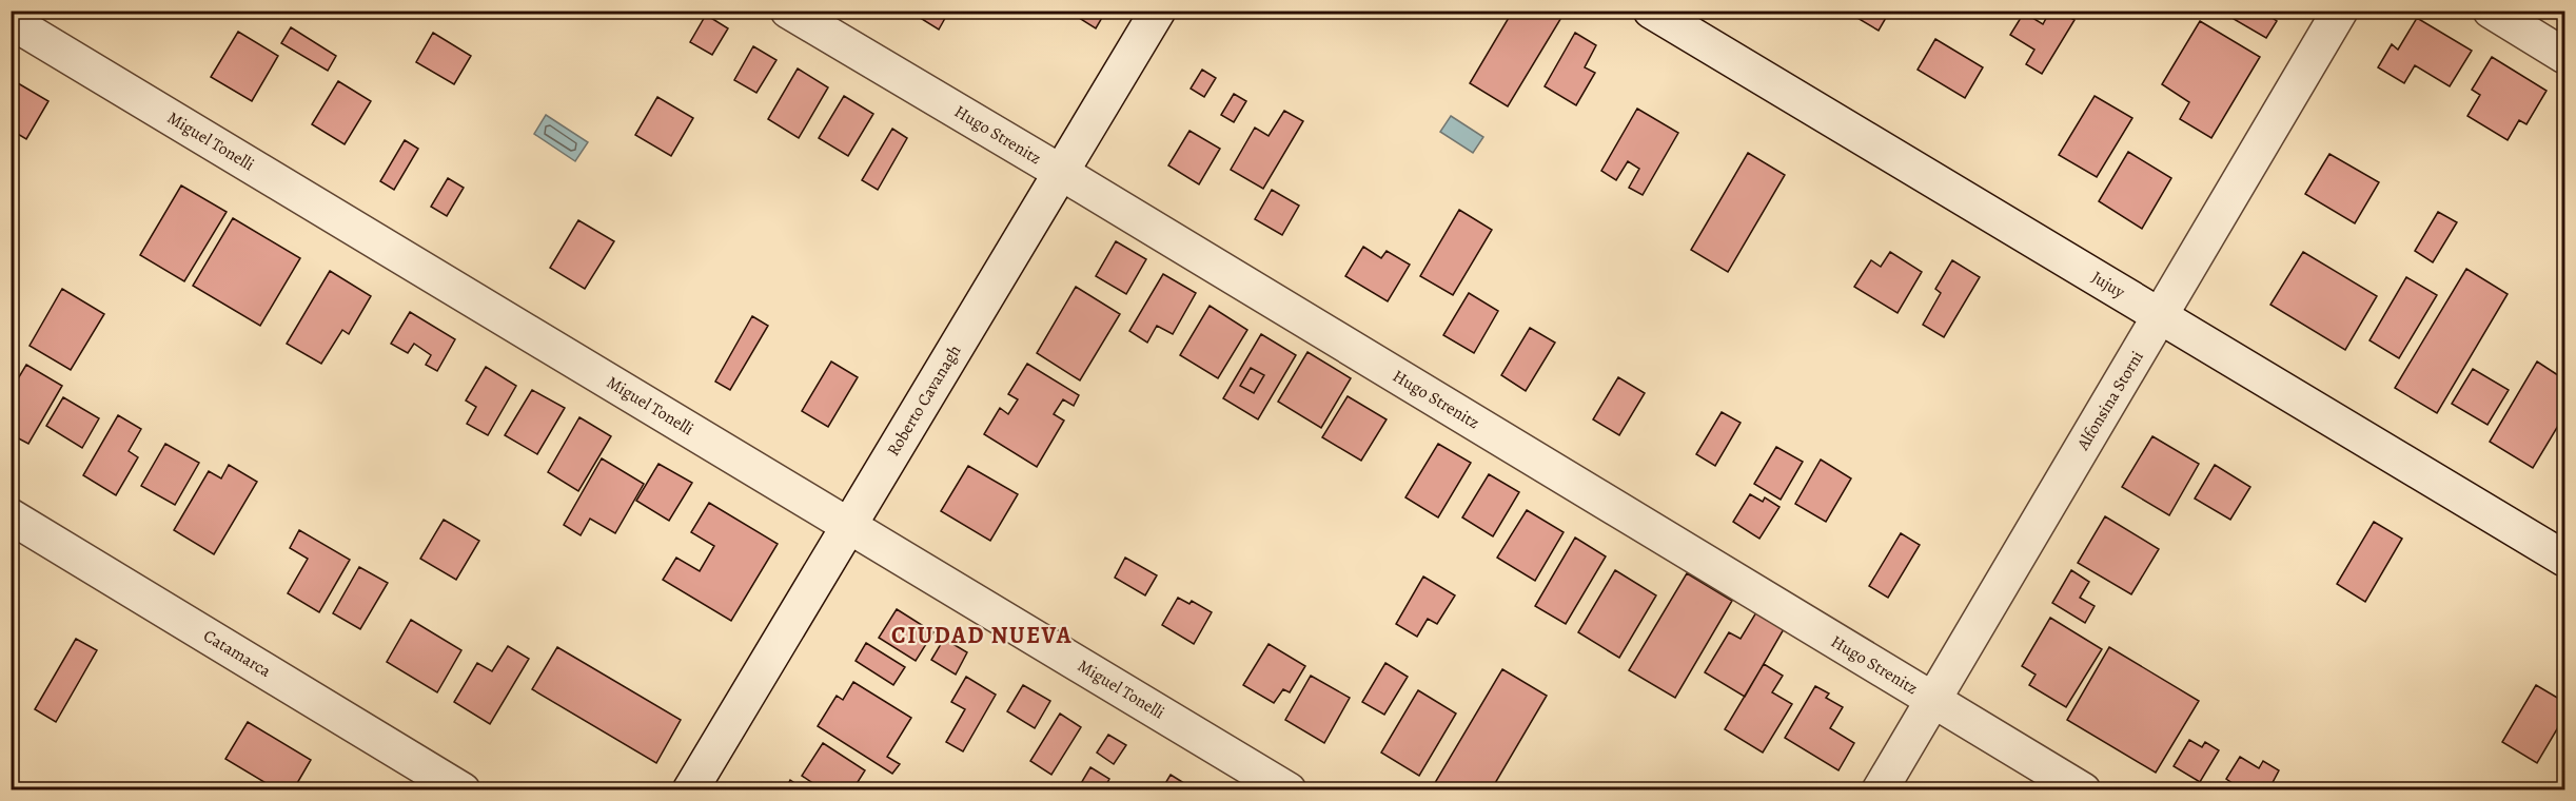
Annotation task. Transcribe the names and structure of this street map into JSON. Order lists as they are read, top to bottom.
{
  "streets": {
    "street": [
      "Hugo Strenitz",
      "Miguel Tonelli",
      "Jujuy",
      "Roberto Cavanagh",
      "Alfonsina Storni",
      "Catamarca"
    ]
  },
  "crossings": [
    ["Hugo Strenitz", "Roberto Cavanagh"],
    ["Hugo Strenitz", "Alfonsina Storni"],
    ["Miguel Tonelli", "Roberto Cavanagh"],
    ["Jujuy", "Alfonsina Storni"]
  ],
  "districts": ["CIUDAD NUEVA"]
}
